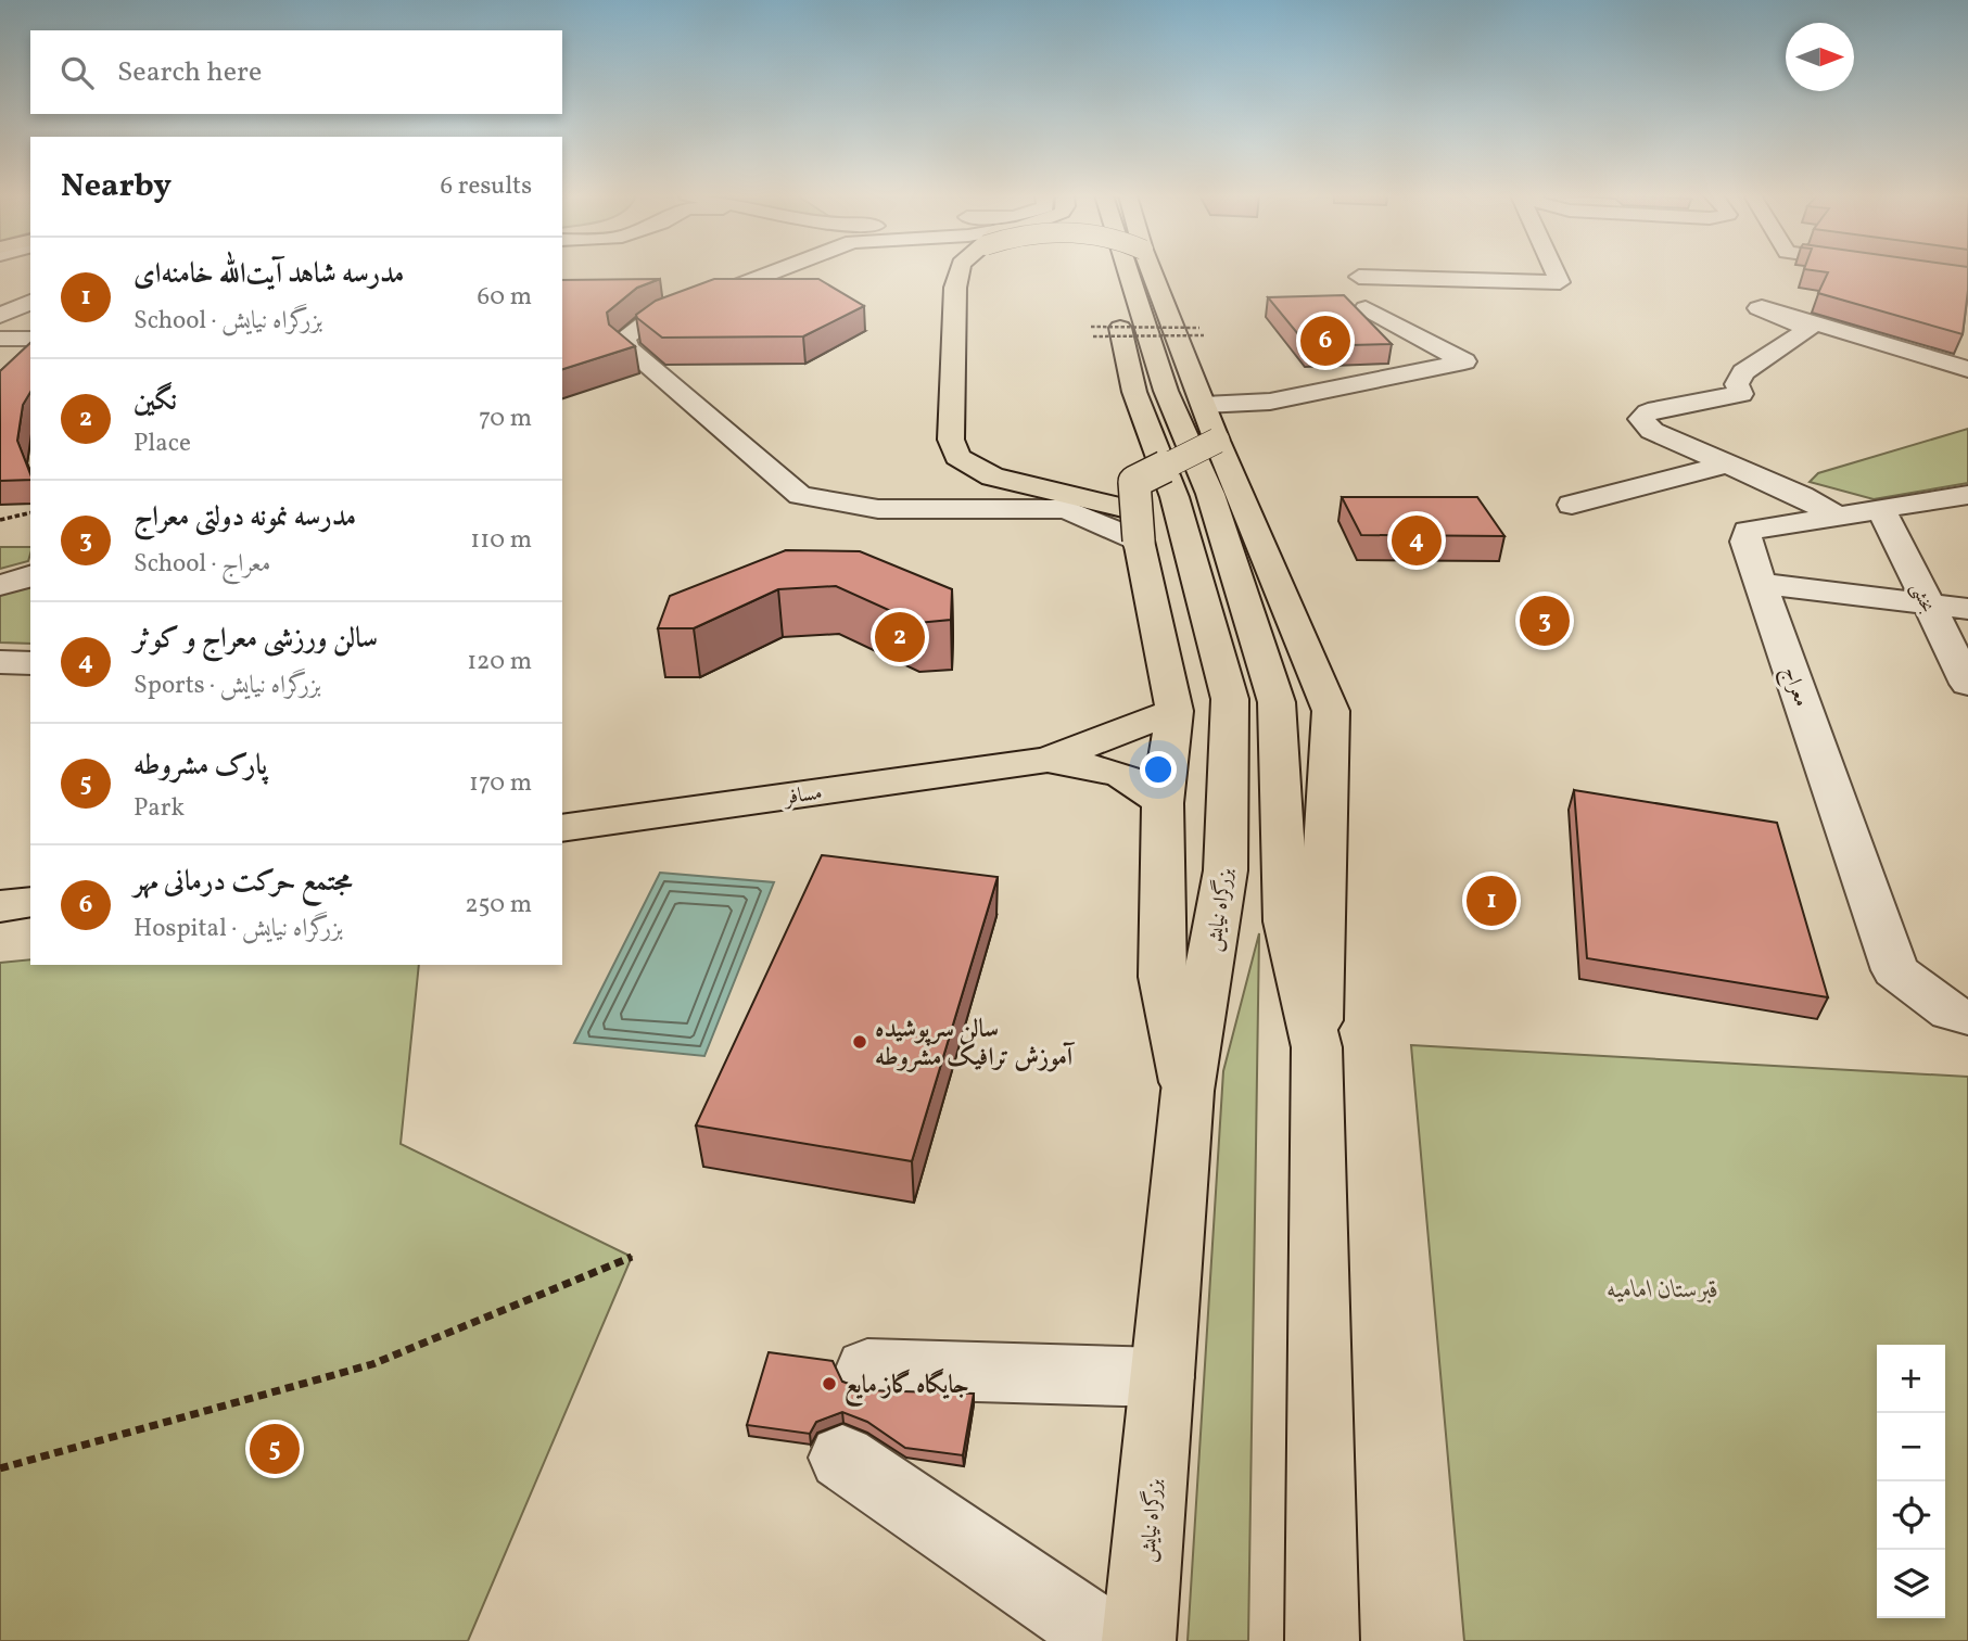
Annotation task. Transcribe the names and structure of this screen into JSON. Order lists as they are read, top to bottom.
{
  "streets": {
    "main road": ["مسافر", "بزرگراه نیایش"],
    "street": ["بخشی", "معراج"]
  },
  "crossings": [
    ["بخشی", "معراج"]
  ],
  "parks": ["قبرستان امامیه"],
  "places": ["سالن سرپوشیده آموزش ترافیک مشروطه", "جایگاه گاز مایع"],
  "north": "right",
  "page": {
    "search": "Search here",
    "heading": ["Nearby", "6 results"],
    "list": [
      {
        "mark": "1",
        "name": "مدرسه شاهد آیت‌الله خامنه‌ای",
        "note": "School · بزرگراه نیایش",
        "value": "60 m"
      },
      {
        "mark": "2",
        "name": "نگین",
        "note": "Place",
        "value": "70 m"
      },
      {
        "mark": "3",
        "name": "مدرسه نمونه دولتی معراج",
        "note": "School · معراج",
        "value": "110 m"
      },
      {
        "mark": "4",
        "name": "سالن ورزشی معراج و کوثر",
        "note": "Sports · بزرگراه نیایش",
        "value": "120 m"
      },
      {
        "mark": "5",
        "name": "پارک مشروطه",
        "note": "Park",
        "value": "170 m"
      },
      {
        "mark": "6",
        "name": "مجتمع حرکت درمانی مهر",
        "note": "Hospital · بزرگراه نیایش",
        "value": "250 m"
      }
    ],
    "pins": [
      "6",
      "4",
      "3",
      "2",
      "1",
      "5"
    ],
    "map_buttons": ["+", "−"]
  }
}
